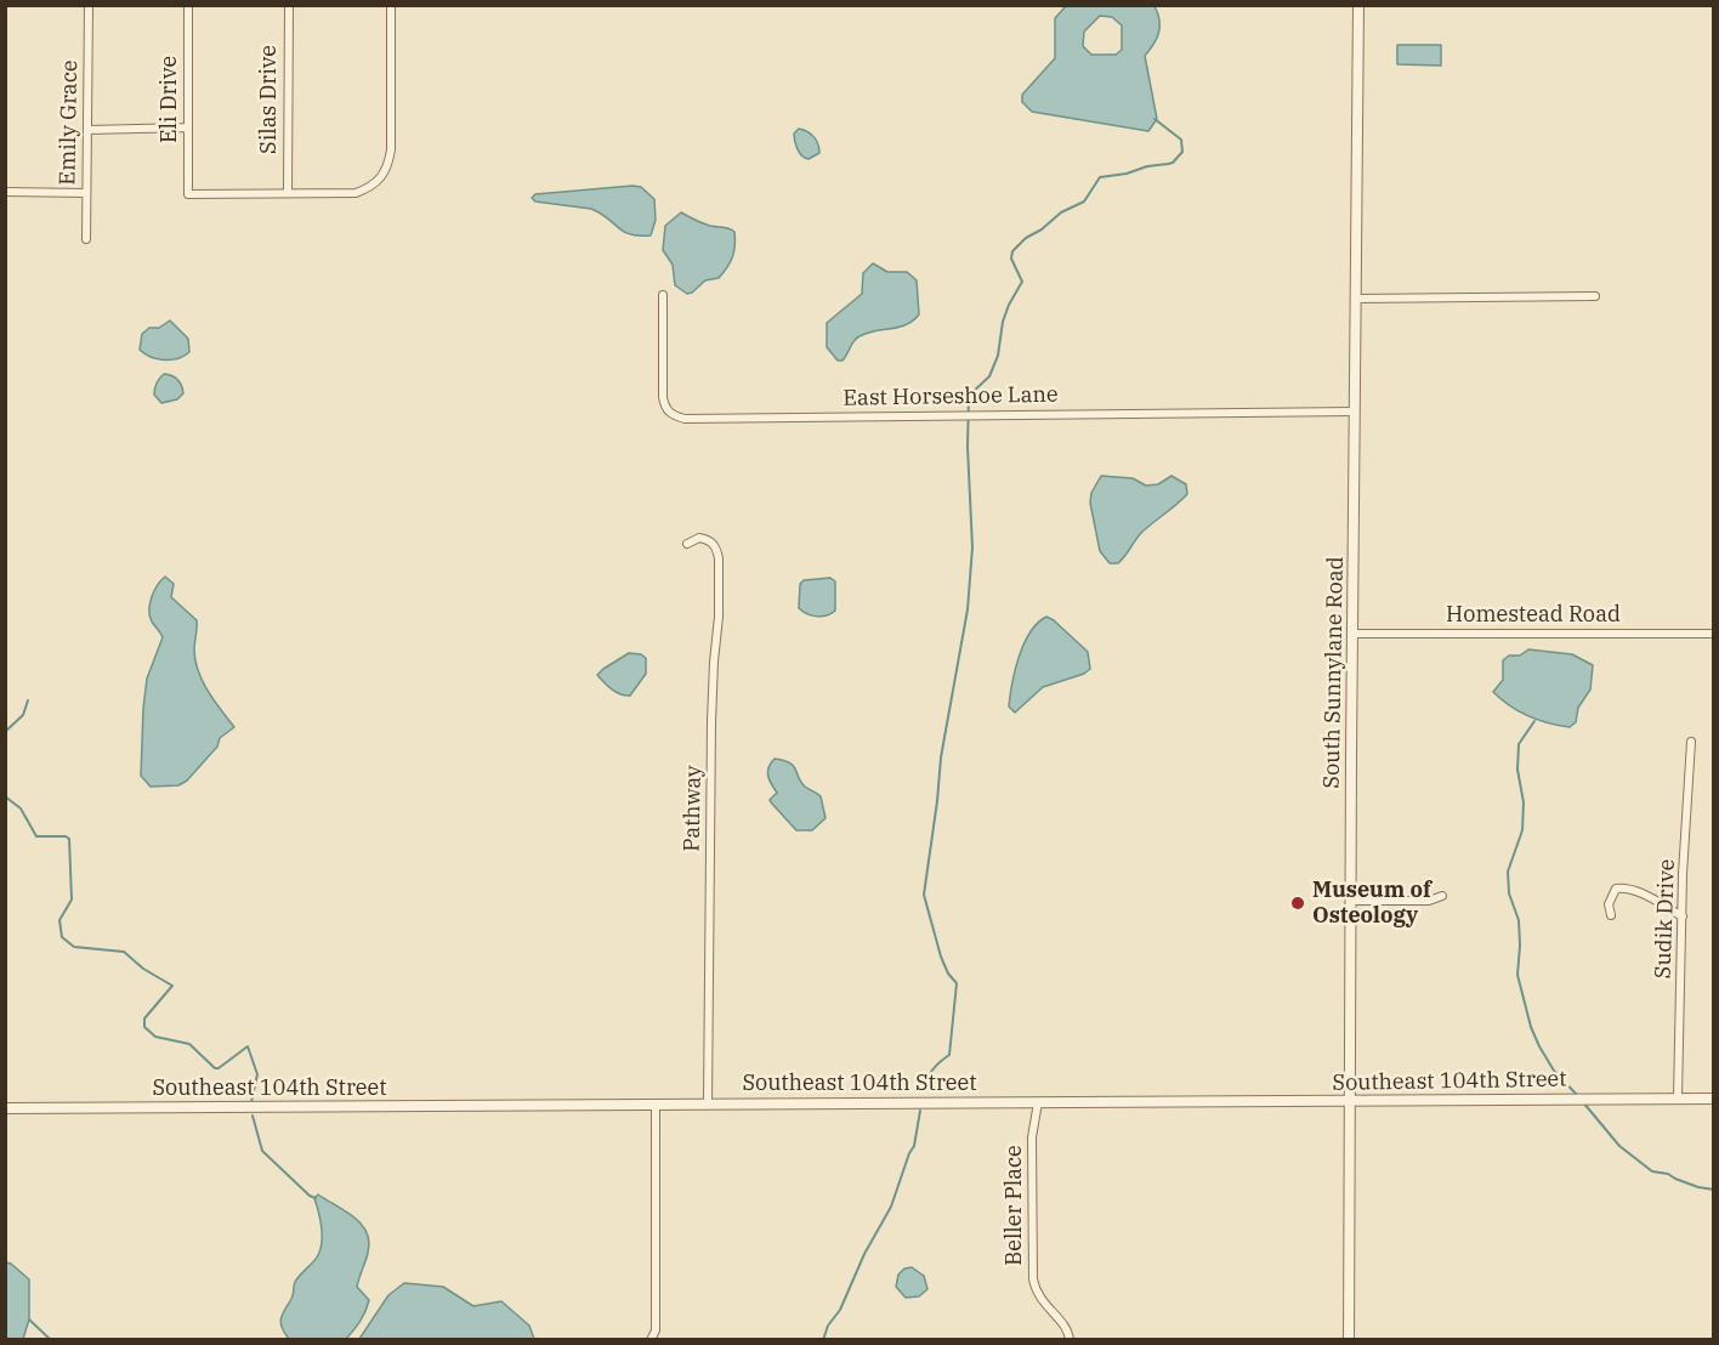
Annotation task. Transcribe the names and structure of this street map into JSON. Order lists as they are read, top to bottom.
{
  "streets": {
    "street": [
      "Eli Drive",
      "Silas Drive",
      "Emily Grace",
      "East Horseshoe Lane",
      "Homestead Road",
      "South Sunnylane Road",
      "Pathway",
      "Sudik Drive",
      "Southeast 104th Street",
      "Beller Place"
    ]
  },
  "crossings": [
    ["Eli Drive", "Silas Drive"],
    ["East Horseshoe Lane", "South Sunnylane Road"],
    ["Homestead Road", "South Sunnylane Road"],
    ["South Sunnylane Road", "Southeast 104th Street"],
    ["Pathway", "Southeast 104th Street"],
    ["Sudik Drive", "Southeast 104th Street"],
    ["Southeast 104th Street", "Beller Place"]
  ],
  "places": ["Museum of Osteology"]
}
